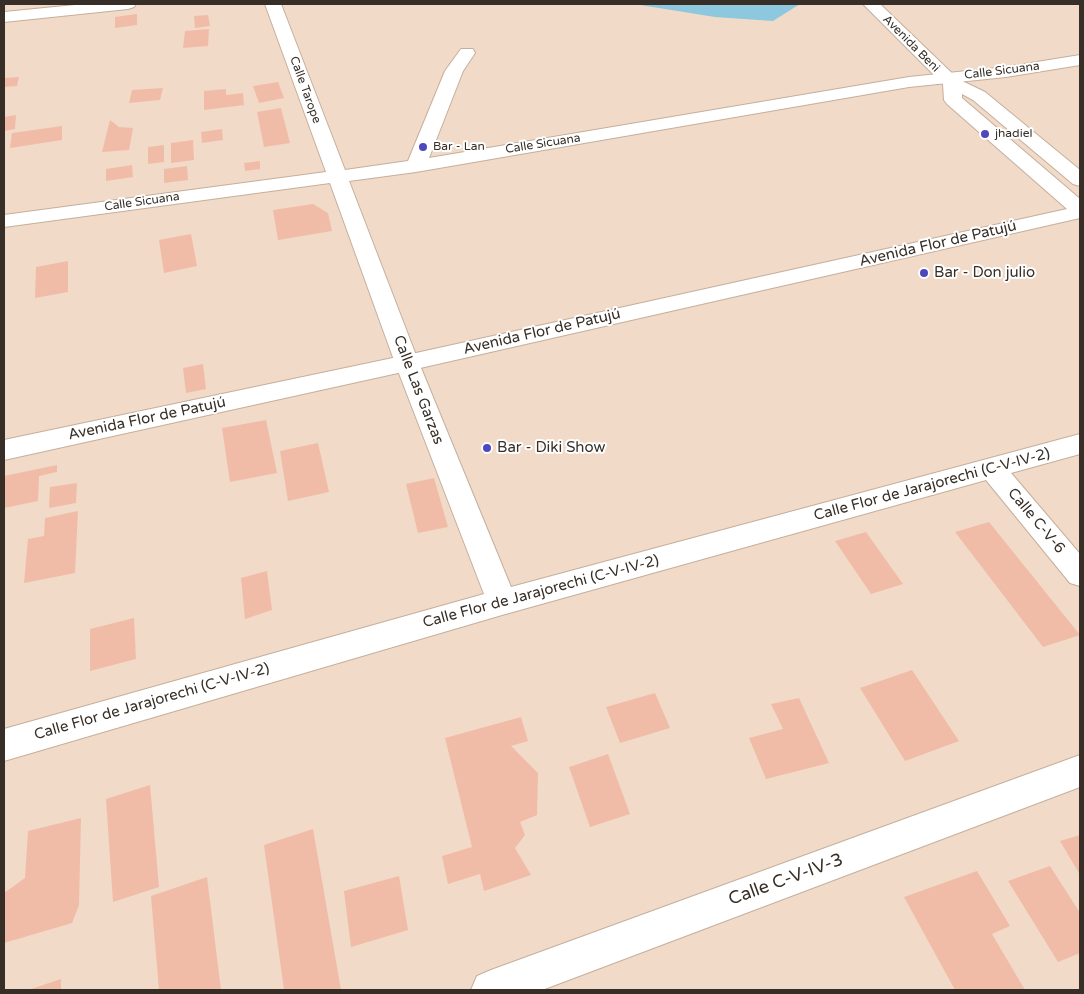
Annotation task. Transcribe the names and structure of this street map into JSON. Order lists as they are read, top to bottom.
{
  "streets": {
    "street": [
      "Avenida Beni",
      "Calle Sicuana",
      "Calle Tarope",
      "Avenida Flor de Patujú",
      "Calle Las Garzas",
      "Calle Flor de Jarajorechi (C-V-IV-2)",
      "Calle C-V-6",
      "Calle C-V-IV-3"
    ]
  },
  "crossings": [
    ["Avenida Beni", "Calle Sicuana"],
    ["Avenida Beni", "Avenida Flor de Patujú"],
    ["Calle Sicuana", "Calle Tarope"],
    ["Calle Sicuana", "Calle Las Garzas"],
    ["Calle Tarope", "Calle Las Garzas"],
    ["Avenida Flor de Patujú", "Calle Las Garzas"],
    ["Calle Las Garzas", "Calle Flor de Jarajorechi (C-V-IV-2)"],
    ["Calle Flor de Jarajorechi (C-V-IV-2)", "Calle C-V-6"]
  ],
  "places": [
    "jhadiel",
    "Bar - Lan",
    "Bar - Don julio",
    "Bar - Diki Show"
  ]
}
